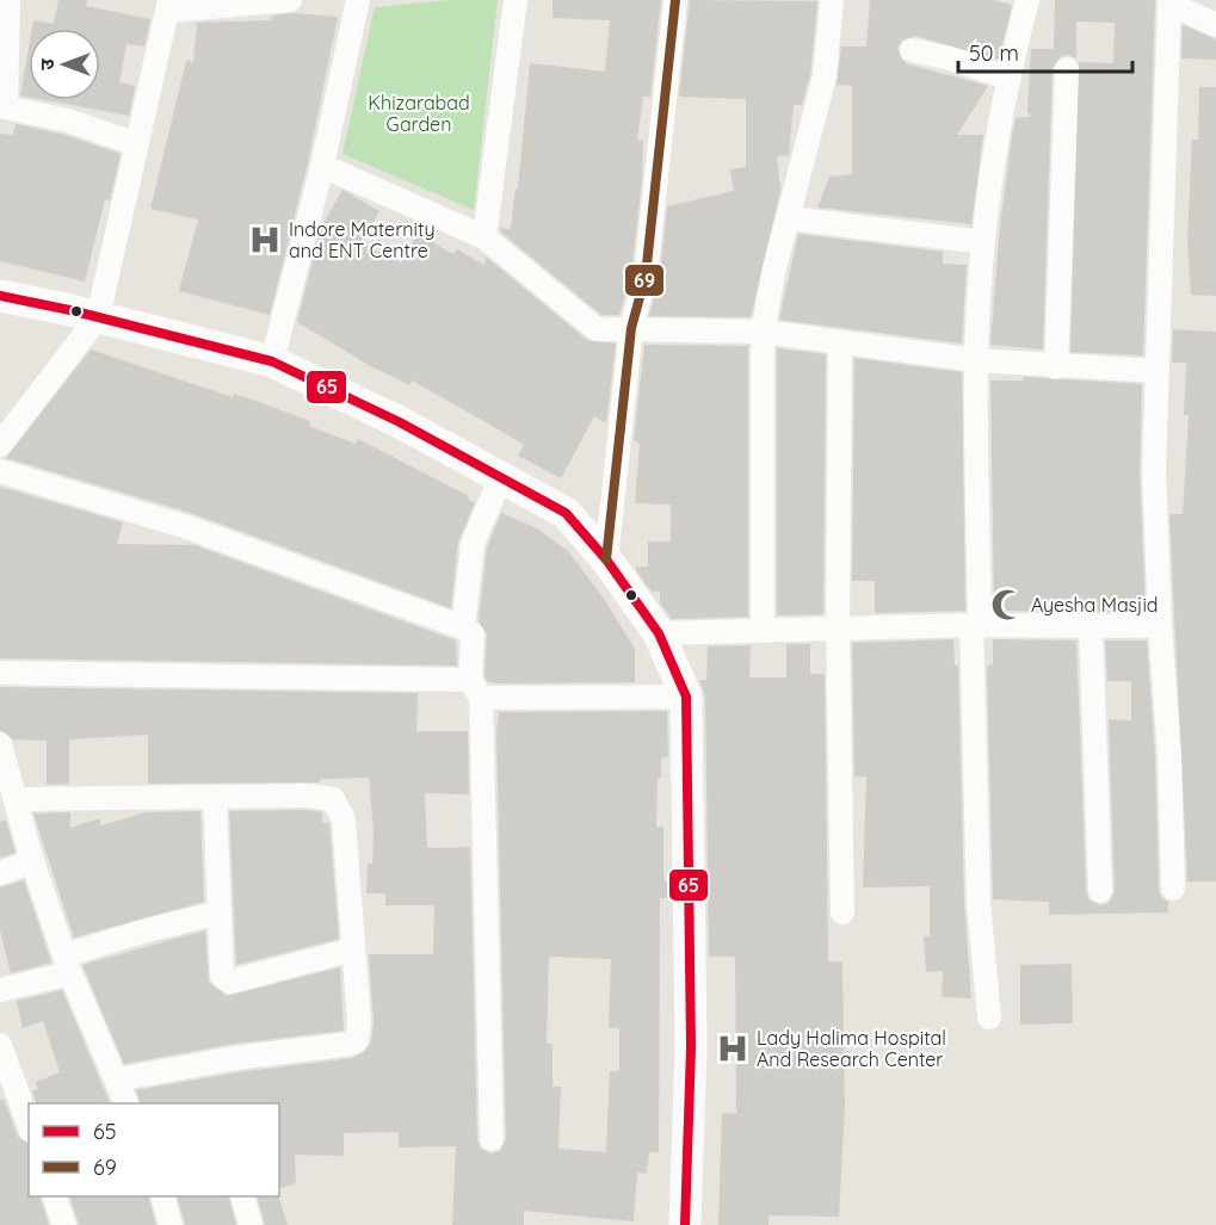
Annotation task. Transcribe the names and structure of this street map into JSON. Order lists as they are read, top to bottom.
{
  "parks": ["Khizarabad Garden"],
  "places": {
    "hospital": ["Indore Maternity and ENT Centre", "Lady Halima Hospital And Research Center"],
    "mosque": ["Ayesha Masjid"]
  },
  "lines": ["transit line 69", "transit line 65"],
  "legend": ["65", "69"],
  "scale_bar": "50 m",
  "north": "left"
}
